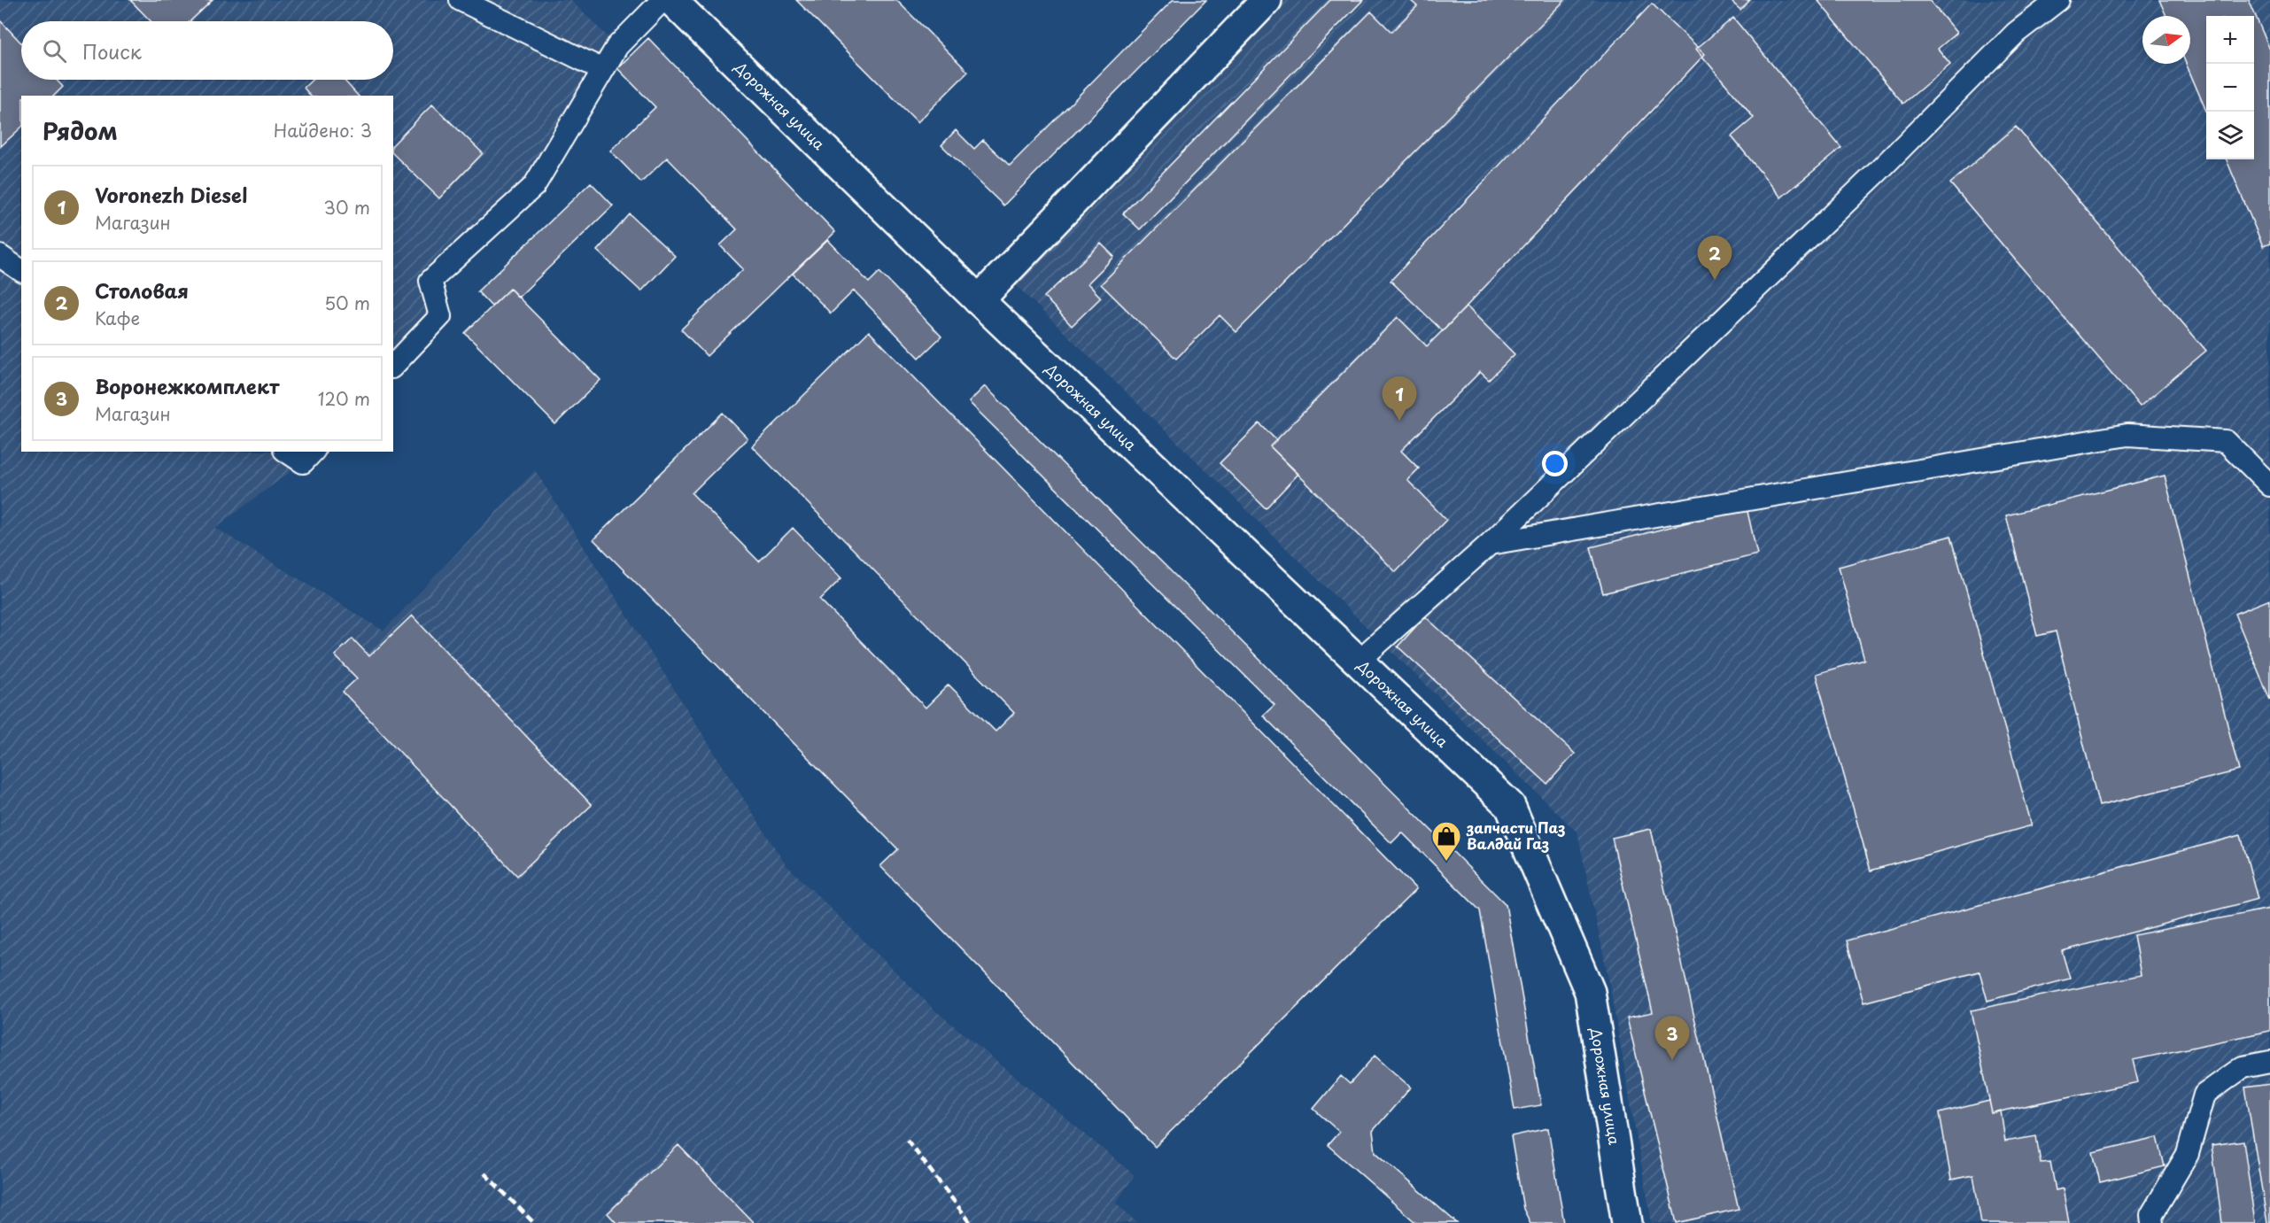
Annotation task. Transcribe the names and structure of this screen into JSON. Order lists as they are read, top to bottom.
{
  "streets": {
    "street": ["Дорожная улица"]
  },
  "places": {
    "shop": ["запчасти Паз Валдай Газ"]
  },
  "north": "right",
  "page": {
    "map_buttons": ["+", "−"],
    "search": "Поиск",
    "heading": ["Рядом", "Найдено: 3"],
    "list": [
      {
        "mark": "1",
        "name": "Voronezh Diesel",
        "note": "Магазин",
        "value": "30 m"
      },
      {
        "mark": "2",
        "name": "Столовая",
        "note": "Кафе",
        "value": "50 m"
      },
      {
        "mark": "3",
        "name": "Воронежкомплект",
        "note": "Магазин",
        "value": "120 m"
      }
    ],
    "pins": ["2", "1", "3"]
  }
}
